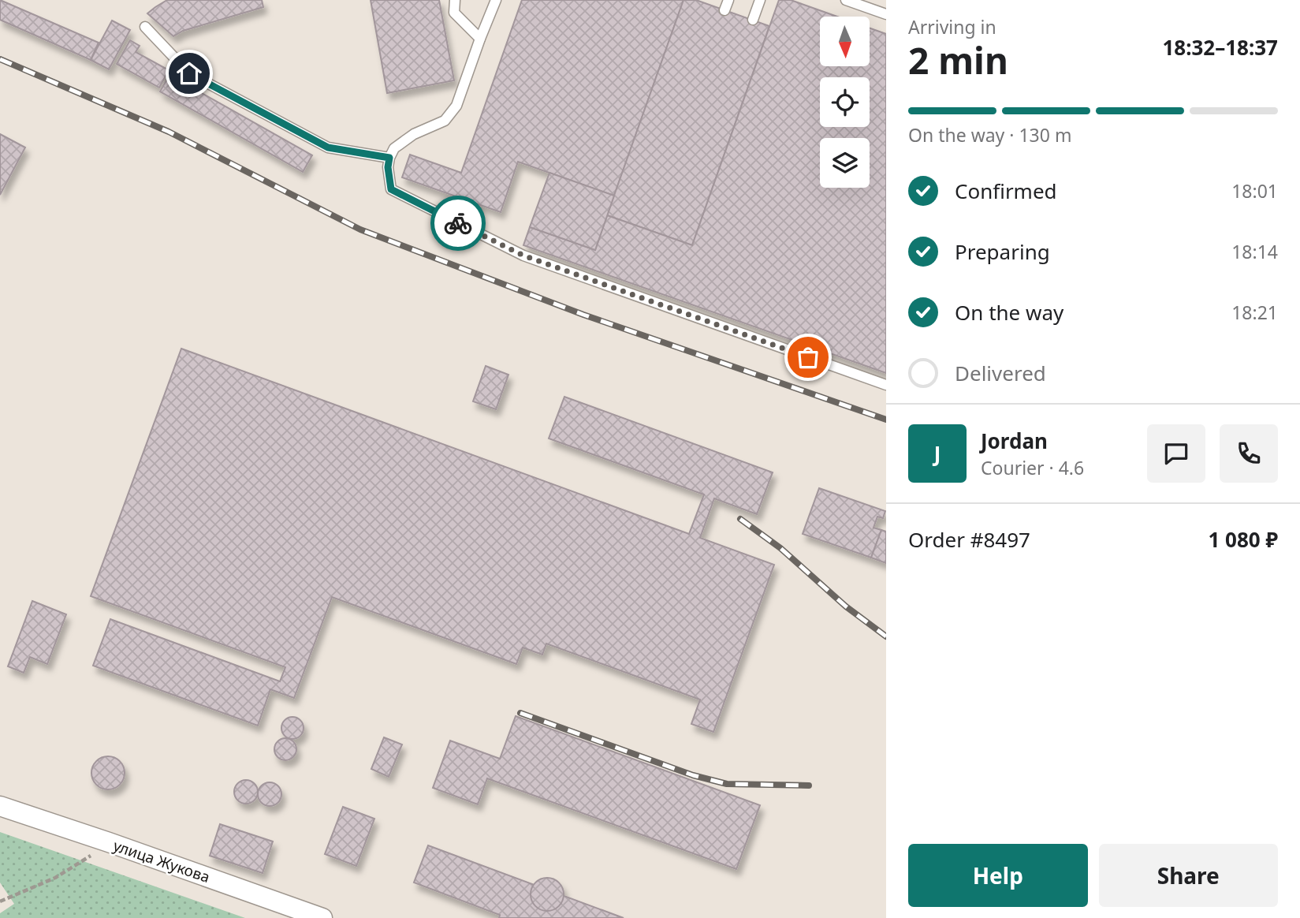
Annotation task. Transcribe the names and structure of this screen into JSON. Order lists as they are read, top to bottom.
{
  "streets": {
    "street": ["улица Жукова"]
  },
  "north": "bottom",
  "page": {
    "heading": ["2 min", "Arriving in", "18:32–18:37"],
    "panel": [
      "Jordan",
      "Courier · 4.6",
      "Order #8497",
      "1 080 ₽"
    ],
    "bar": "On the way · 130 m",
    "list": [
      ["Confirmed", "18:01"],
      ["Preparing", "18:14"],
      ["On the way", "18:21"],
      "Delivered"
    ],
    "round": "J",
    "buttons": ["Help", "Share"]
  }
}
